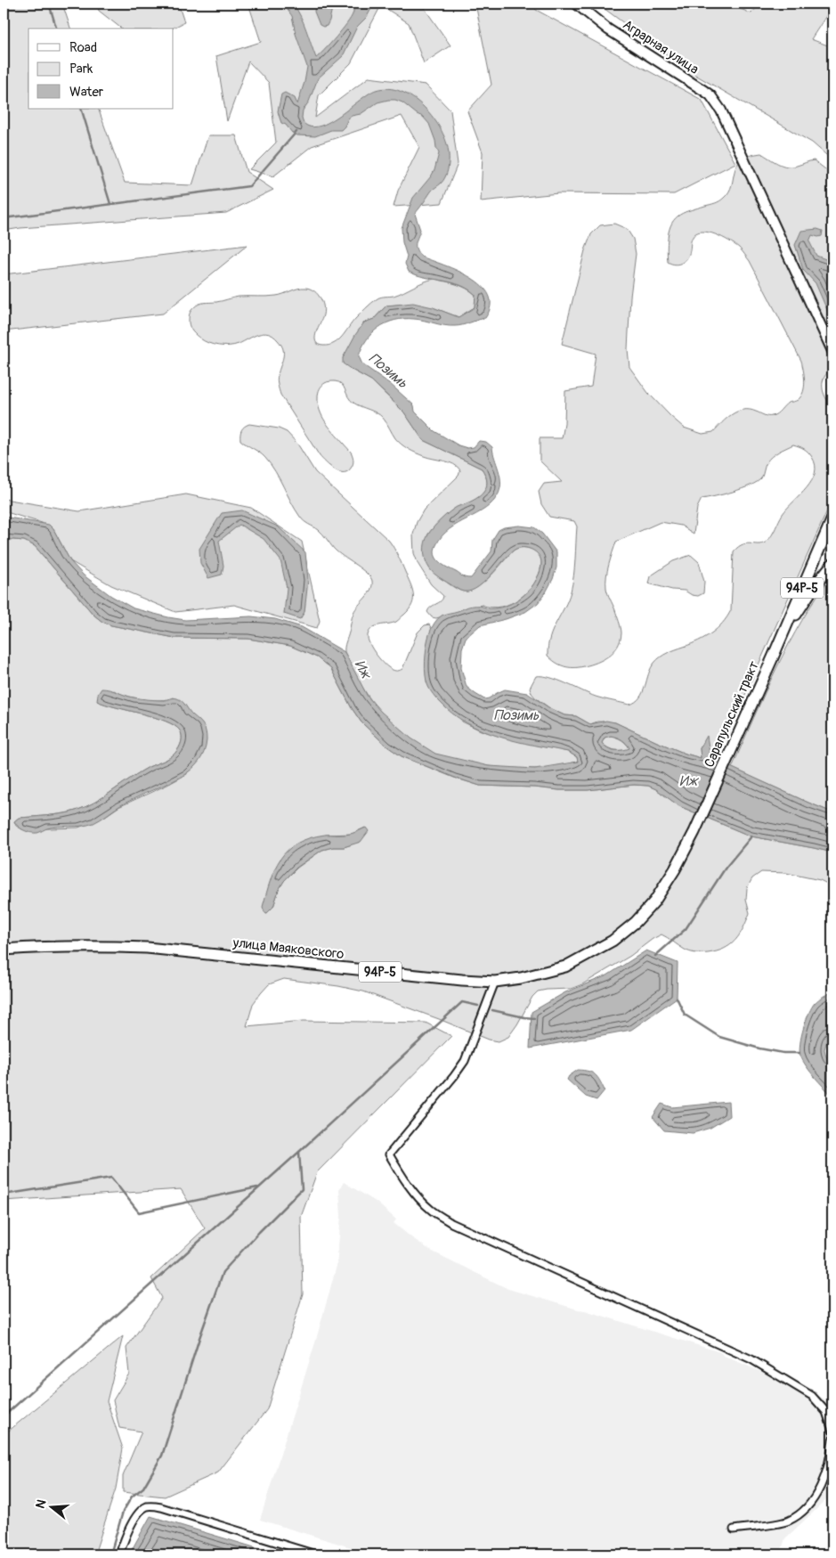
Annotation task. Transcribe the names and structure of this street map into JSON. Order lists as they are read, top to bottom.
{
  "streets": {
    "main road": ["94Р-5", "Сарапульский тракт", "улица Маяковского"],
    "street": ["Аграрная улица"]
  },
  "crossings": [
    ["Сарапульский тракт", "улица Маяковского"]
  ],
  "water": ["Позимь", "Иж"],
  "legend": ["Road", "Park", "Water"],
  "north": "left"
}
